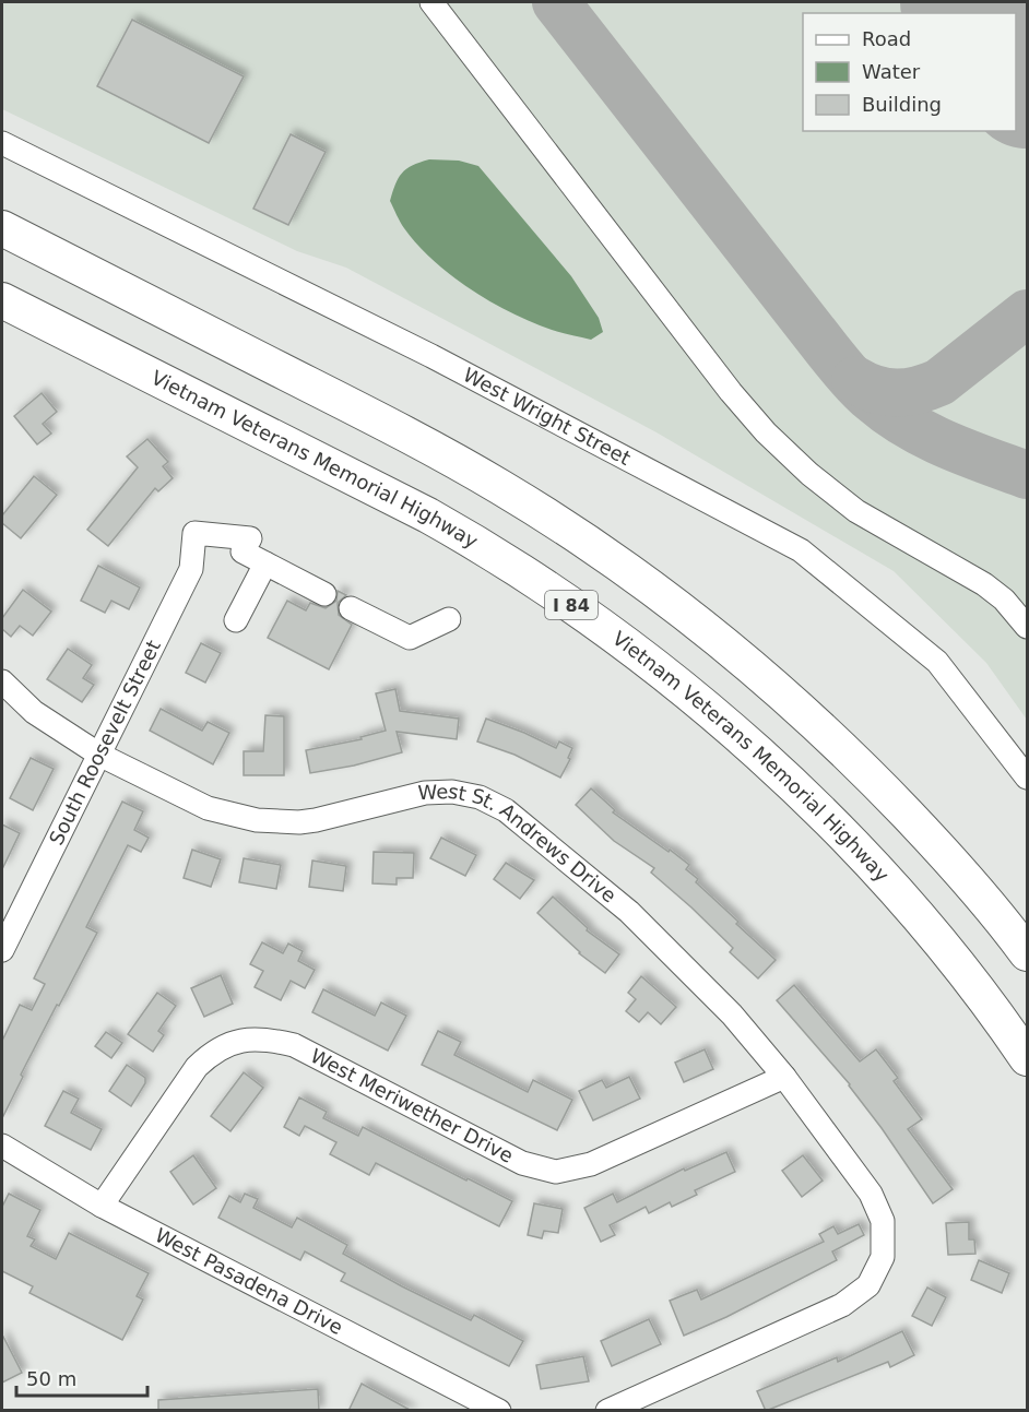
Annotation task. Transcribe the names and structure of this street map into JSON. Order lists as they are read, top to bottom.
{
  "streets": {
    "highway": ["Vietnam Veterans Memorial Highway", "I 84"],
    "street": [
      "West Wright Street",
      "South Roosevelt Street",
      "West St. Andrews Drive",
      "West Meriwether Drive",
      "West Pasadena Drive"
    ]
  },
  "crossings": [
    ["South Roosevelt Street", "West St. Andrews Drive"],
    ["West St. Andrews Drive", "West Meriwether Drive"],
    ["West Meriwether Drive", "West Pasadena Drive"]
  ],
  "legend": ["Road", "Water", "Building"],
  "scale_bar": "50 m"
}
